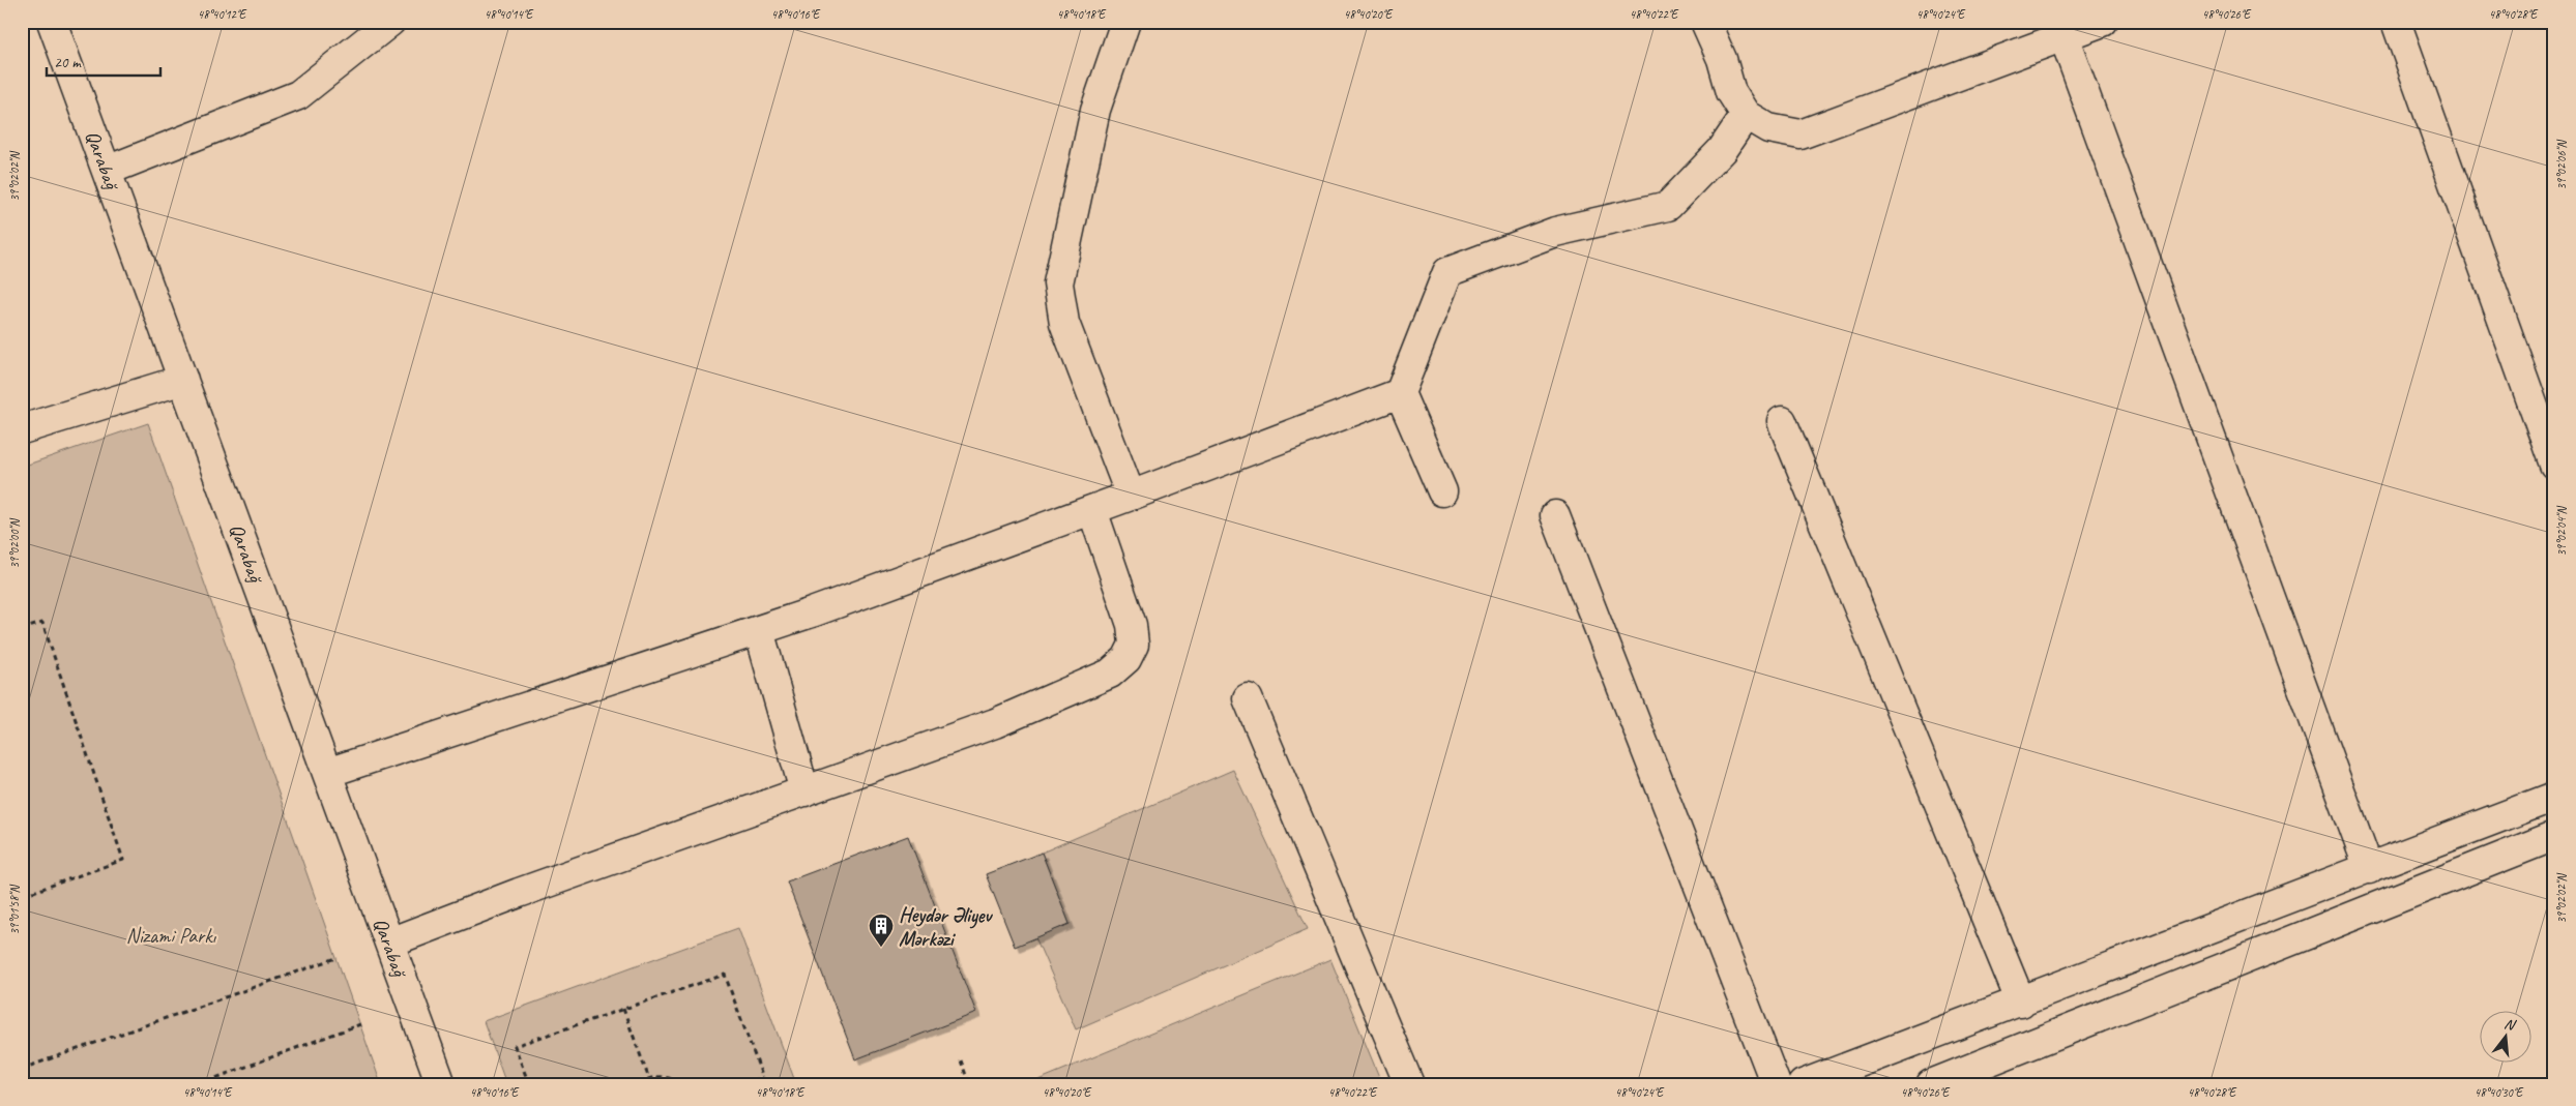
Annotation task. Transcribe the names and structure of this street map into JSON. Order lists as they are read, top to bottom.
{
  "streets": {
    "street": ["Qarabağ"]
  },
  "parks": ["Nizami Parkı"],
  "places": {
    "building": ["Heydər Əliyev Mərkəzi"]
  },
  "scale_bar": "20 m",
  "north": "top",
  "coordinates": [
    "48°40'12\"E",
    "48°40'14\"E",
    "48°40'16\"E",
    "48°40'18\"E",
    "48°40'20\"E",
    "48°40'22\"E",
    "48°40'24\"E",
    "48°40'26\"E",
    "48°40'28\"E",
    "39°02'06\"N",
    "39°02'02\"N",
    "39°02'04\"N",
    "39°02'00\"N",
    "39°01'58\"N",
    "48°40'30\"E"
  ]
}
